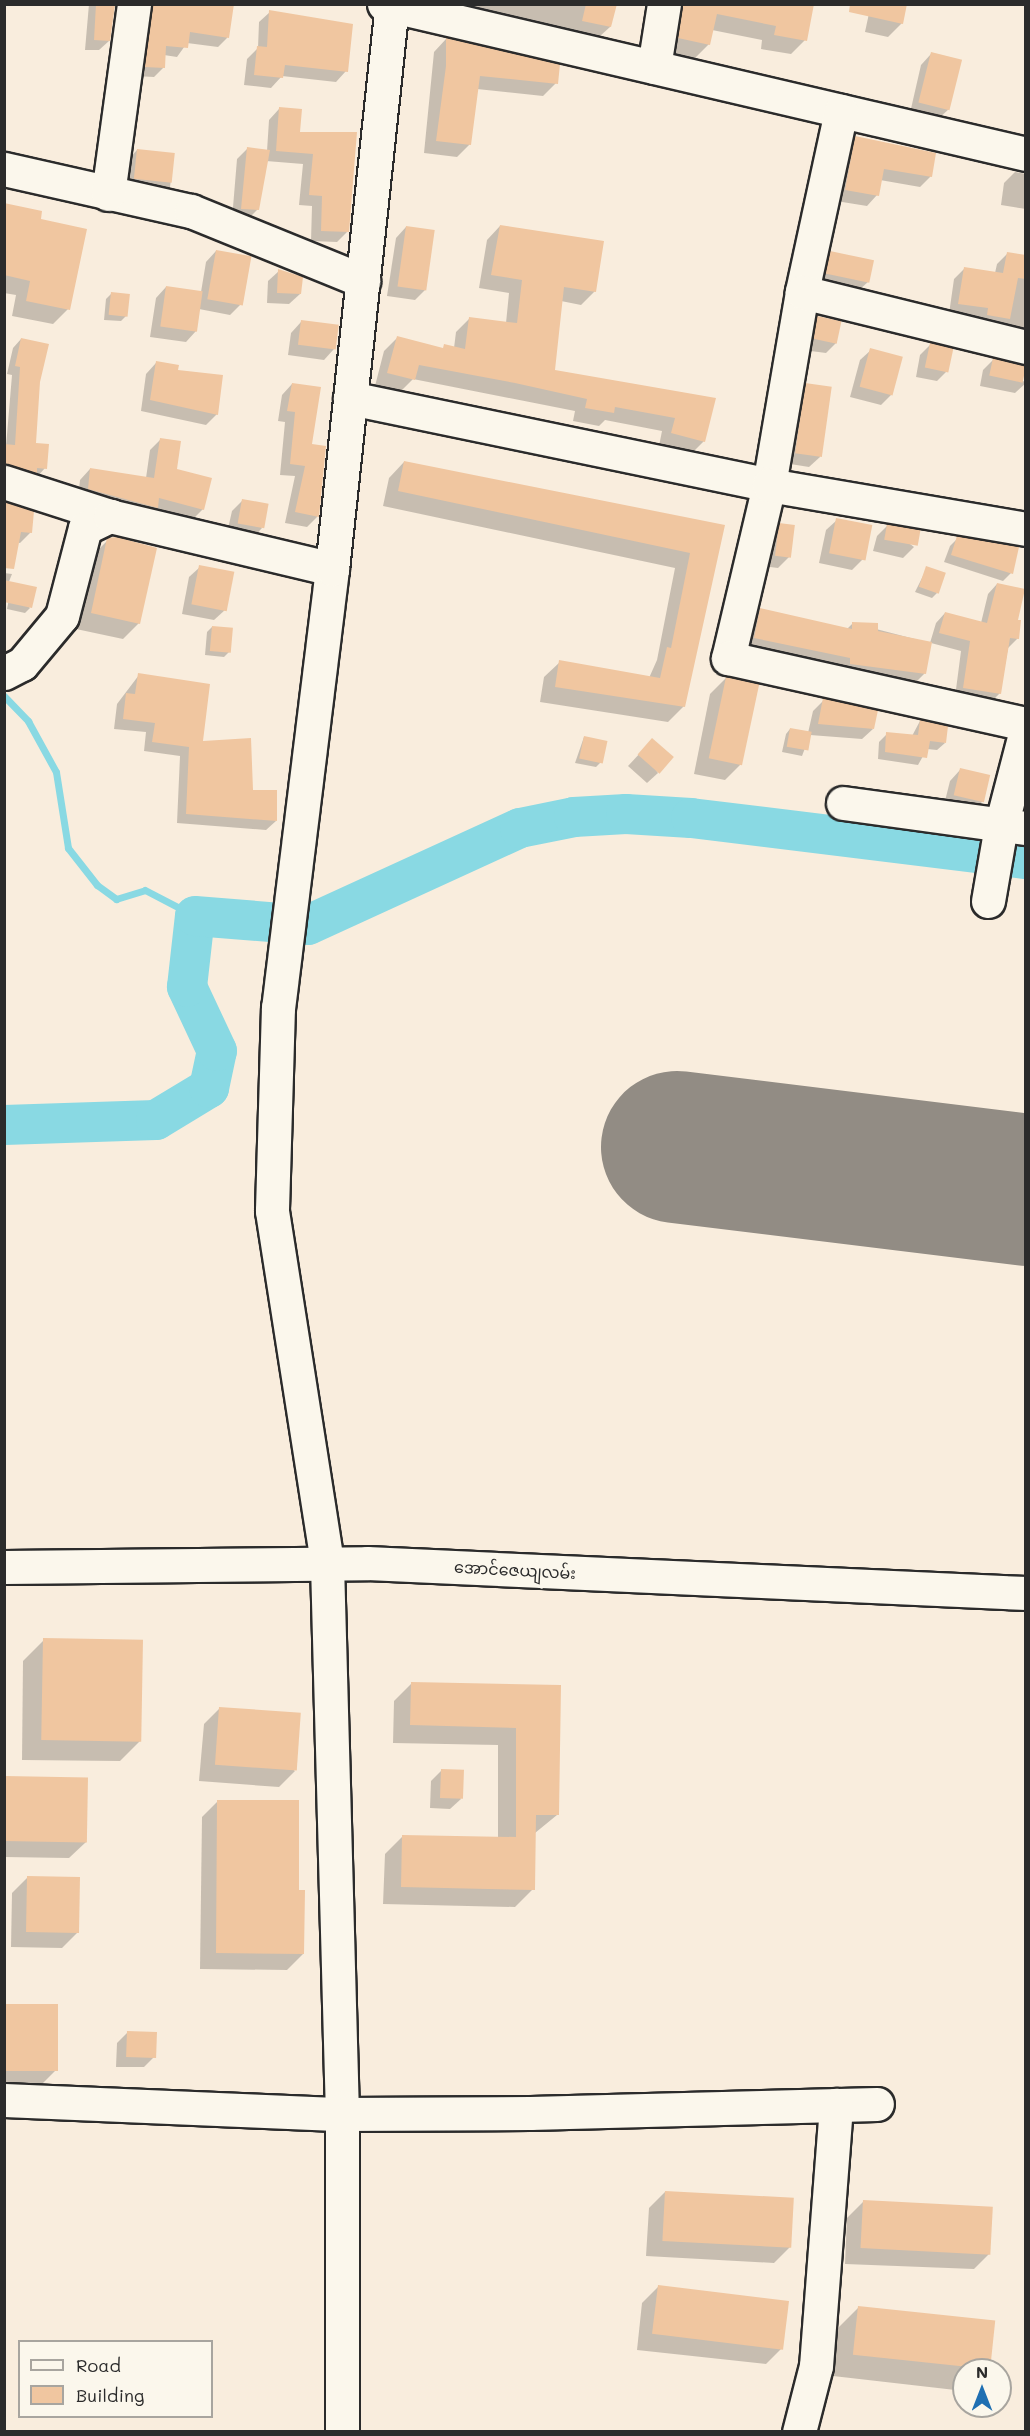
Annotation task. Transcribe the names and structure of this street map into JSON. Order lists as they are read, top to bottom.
{
  "streets": {
    "street": ["အောင်ဇေယျလမ်း"]
  },
  "legend": ["Road", "Building"],
  "north": "top"
}
